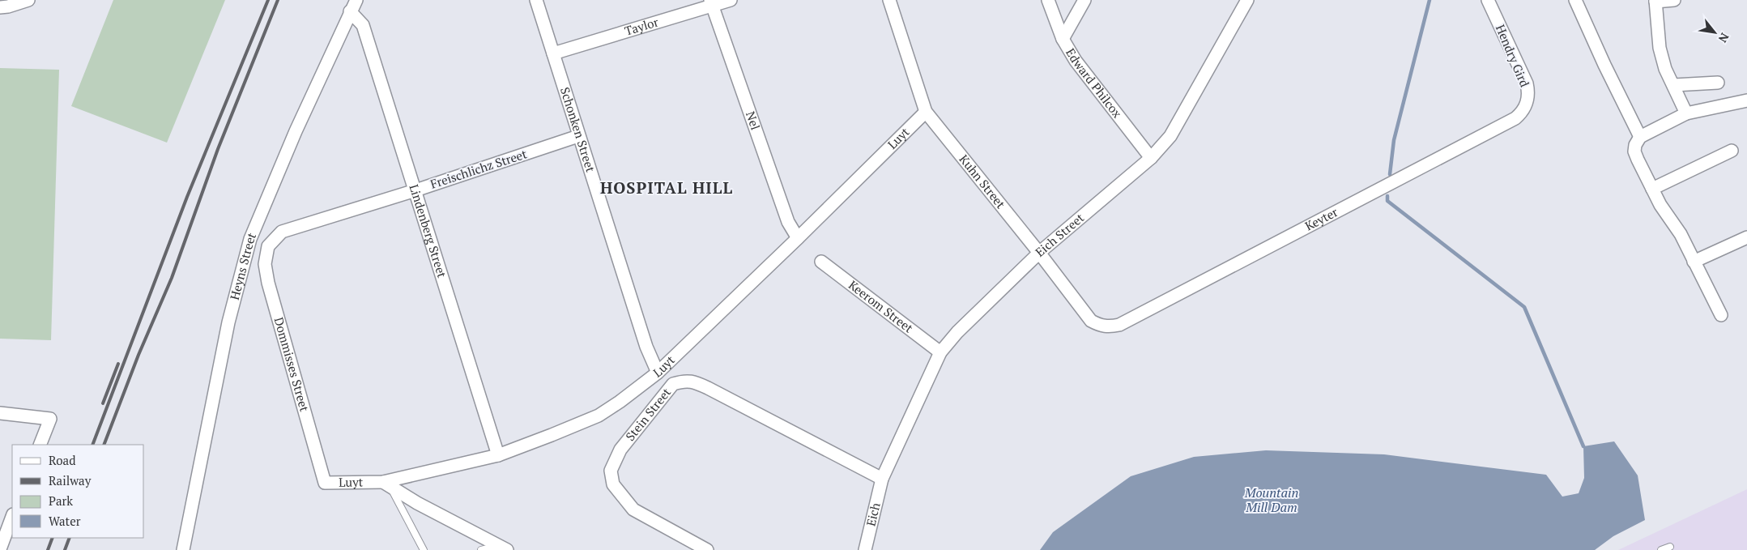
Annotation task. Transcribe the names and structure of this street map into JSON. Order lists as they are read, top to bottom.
{
  "streets": {
    "street": [
      "Taylor",
      "Hendry Gird",
      "Edward Philcox",
      "Nel",
      "Schonken Street",
      "Luyt",
      "Freischlichz Street",
      "Kuhn Street",
      "Keyter",
      "Lindenberg Street",
      "Eich Street",
      "Heyns Street",
      "Keerom Street",
      "Dommisses Street",
      "Stein Street",
      "Eich"
    ]
  },
  "crossings": [
    ["Taylor", "Nel"],
    ["Taylor", "Schonken Street"],
    ["Hendry Gird", "Keyter"],
    ["Edward Philcox", "Eich Street"],
    ["Nel", "Luyt"],
    ["Schonken Street", "Luyt"],
    ["Schonken Street", "Freischlichz Street"],
    ["Luyt", "Kuhn Street"],
    ["Luyt", "Lindenberg Street"],
    ["Luyt", "Dommisses Street"],
    ["Freischlichz Street", "Lindenberg Street"],
    ["Freischlichz Street", "Dommisses Street"],
    ["Kuhn Street", "Keyter"],
    ["Kuhn Street", "Eich Street"],
    ["Lindenberg Street", "Heyns Street"],
    ["Eich Street", "Keerom Street"],
    ["Eich Street", "Stein Street"],
    ["Eich Street", "Eich"],
    ["Stein Street", "Eich"]
  ],
  "districts": ["HOSPITAL HILL"],
  "water": ["Mountain Mill Dam"],
  "legend": [
    "Road",
    "Railway",
    "Park",
    "Water"
  ],
  "north": "bottom right"
}
